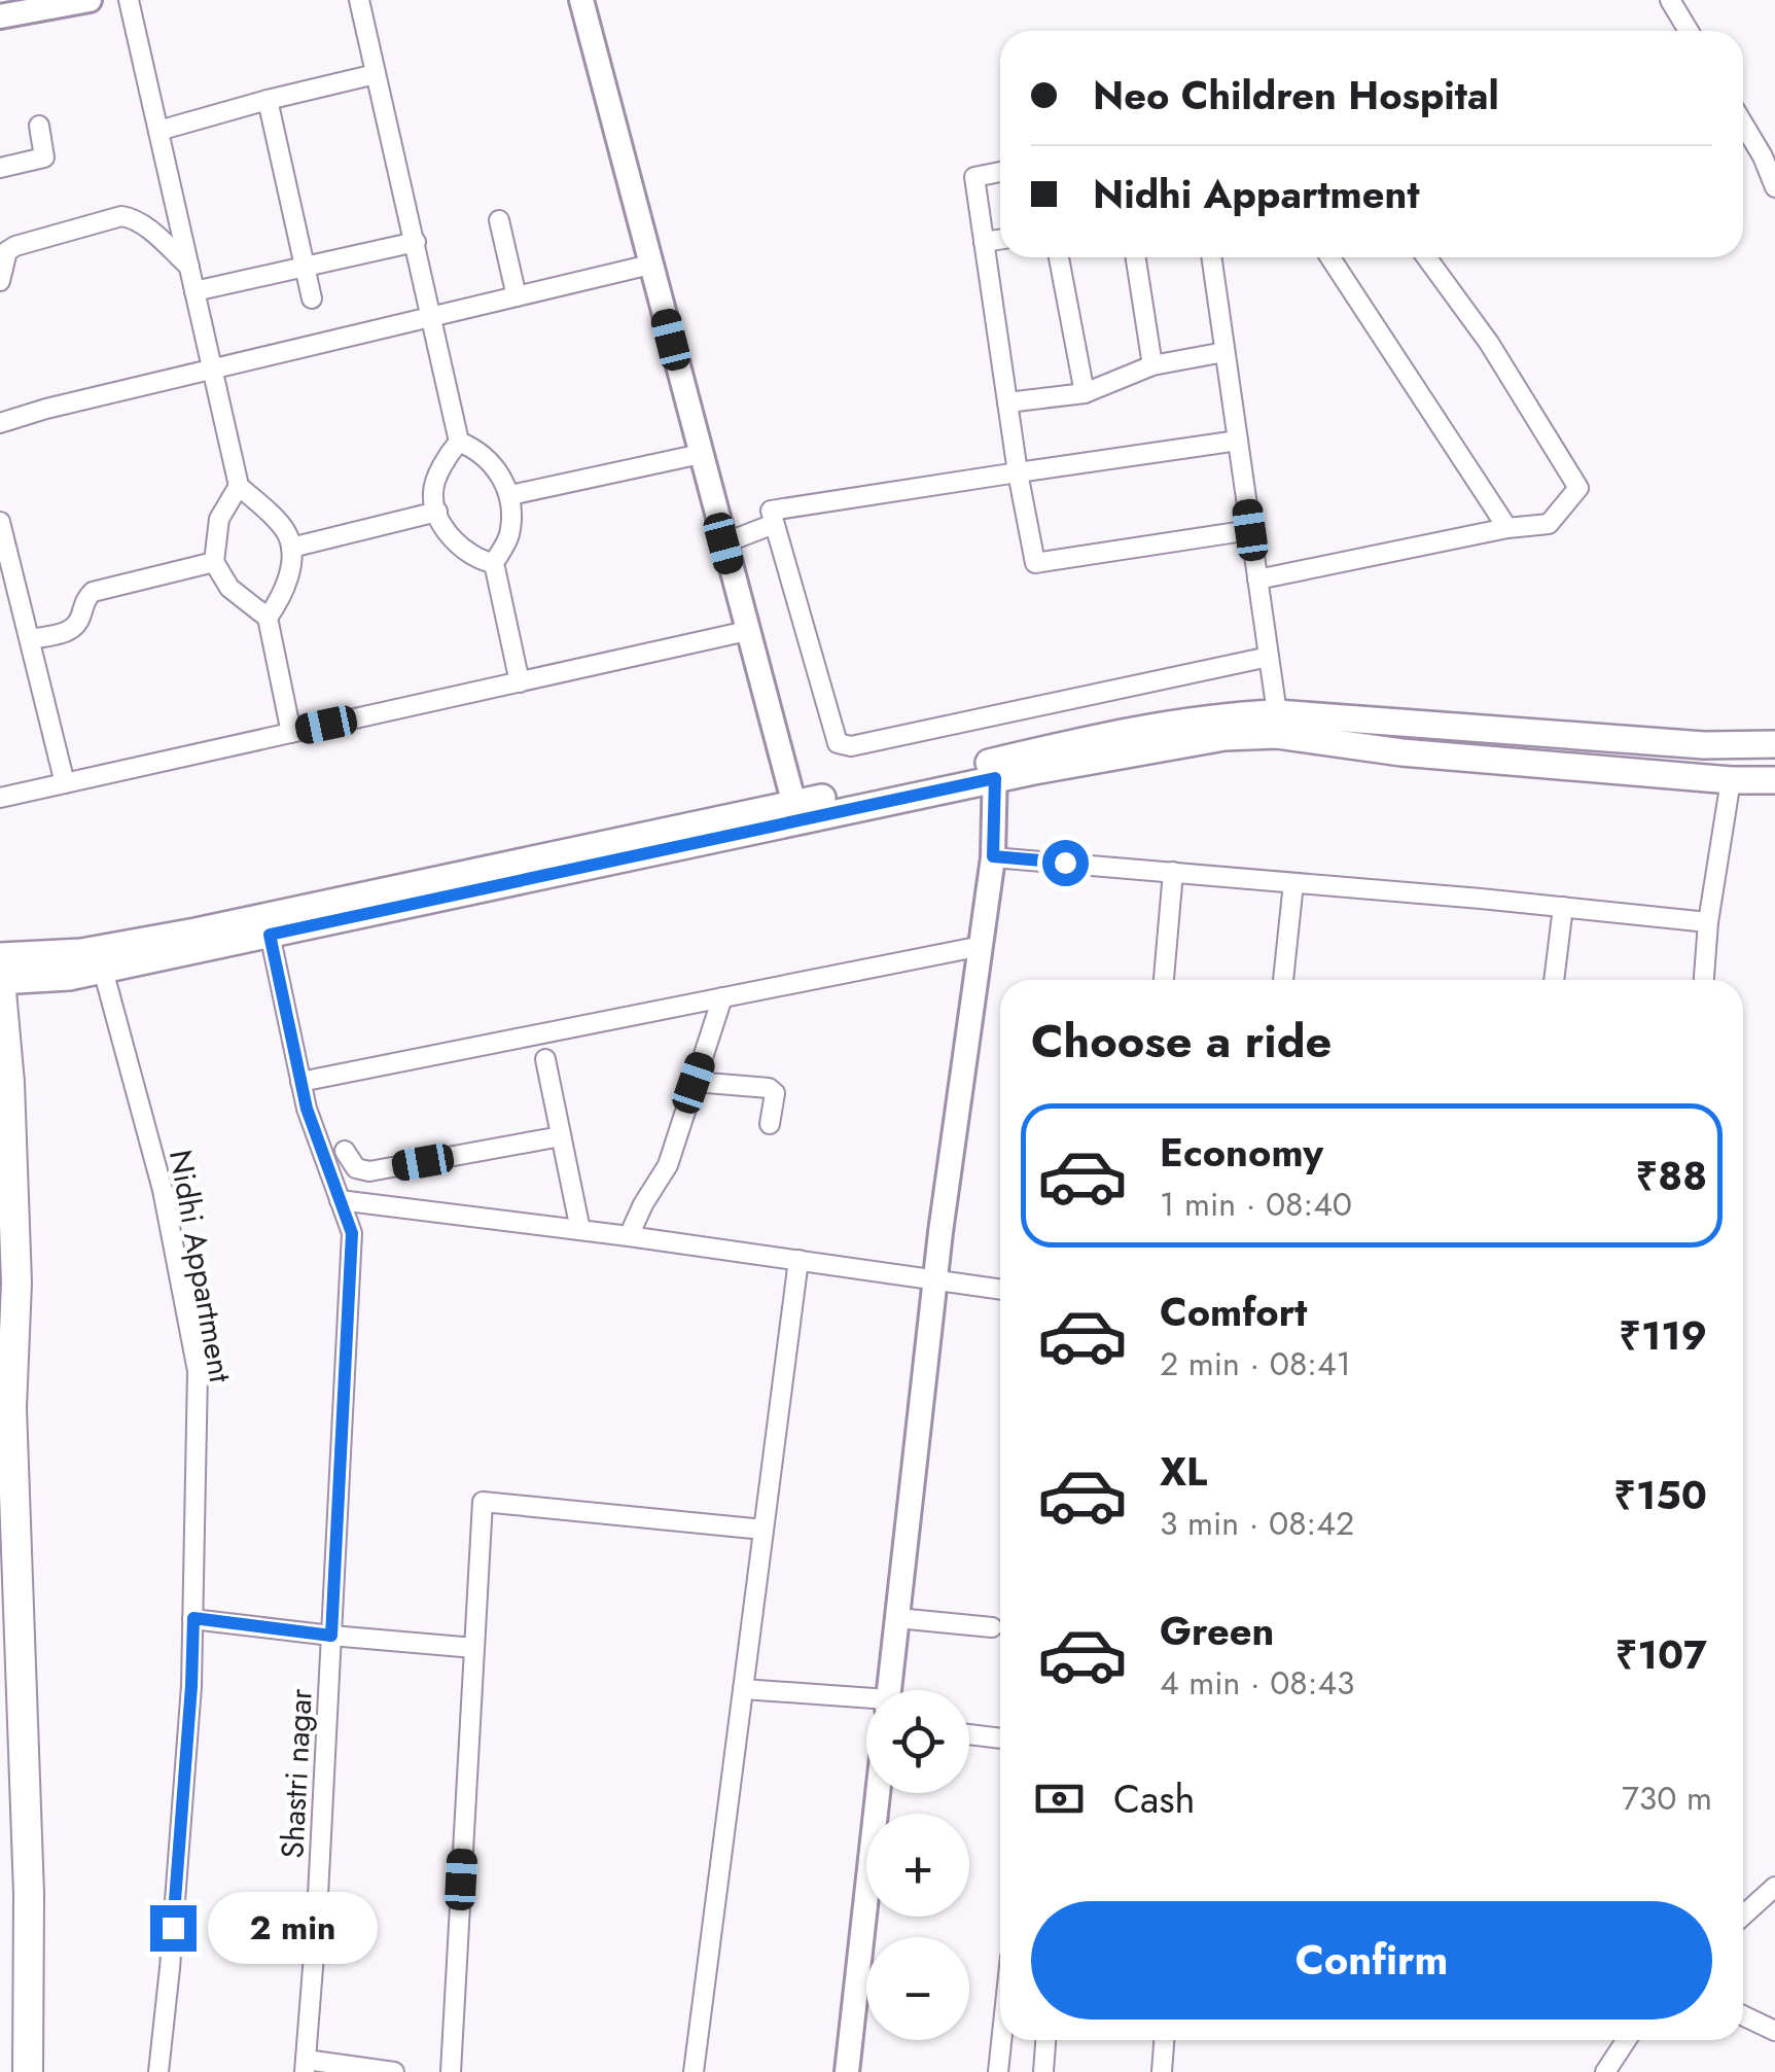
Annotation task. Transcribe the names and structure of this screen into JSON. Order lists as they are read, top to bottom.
{
  "streets": {
    "street": ["Nidhi Appartment", "Shastri nagar"]
  },
  "page": {
    "banner": ["Neo Children Hospital", "Nidhi Appartment"],
    "heading": "Choose a ride",
    "list": [
      {
        "name": "Economy",
        "note": "1 min · 08:40",
        "value": "₹88"
      },
      {
        "name": "Comfort",
        "note": "2 min · 08:41",
        "value": "₹119"
      },
      {
        "name": "XL",
        "note": "3 min · 08:42",
        "value": "₹150"
      },
      {
        "name": "Green",
        "note": "4 min · 08:43",
        "value": "₹107"
      }
    ],
    "map_buttons": ["+", "−"],
    "pay": ["Cash", "730 m"],
    "buttons": "Confirm",
    "bubble": "2 min"
  }
}
